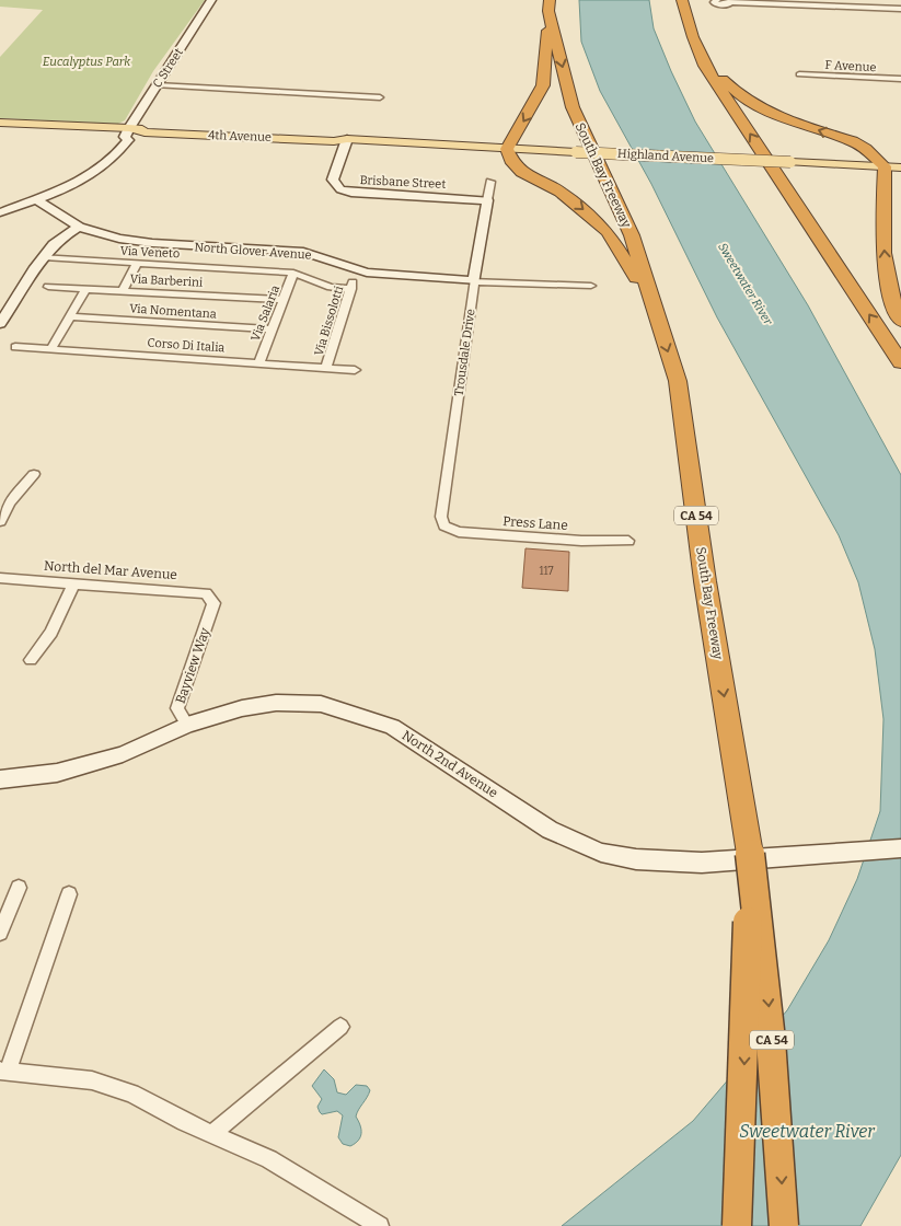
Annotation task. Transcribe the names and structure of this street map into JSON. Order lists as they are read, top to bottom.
{
  "streets": {
    "highway": ["South Bay Freeway", "CA 54"],
    "main road": ["4th Avenue", "Highland Avenue"],
    "street": [
      "F Avenue",
      "C Street",
      "Brisbane Street",
      "North Glover Avenue",
      "Via Veneto",
      "Via Barberini",
      "Via Nomentana",
      "Via Salaria",
      "Via Bissolotti",
      "Corso Di Italia",
      "Trousdale Drive",
      "Press Lane",
      "North del Mar Avenue",
      "Bayview Way",
      "North 2nd Avenue"
    ]
  },
  "crossings": [
    ["C Street", "4th Avenue"],
    ["C Street", "North Glover Avenue"],
    ["4th Avenue", "Highland Avenue"],
    ["4th Avenue", "Brisbane Street"],
    ["Brisbane Street", "Trousdale Drive"],
    ["North Glover Avenue", "Trousdale Drive"],
    ["Via Veneto", "Via Salaria"],
    ["Via Veneto", "Via Bissolotti"],
    ["Via Barberini", "Via Salaria"],
    ["Via Nomentana", "Via Salaria"],
    ["Via Salaria", "Corso Di Italia"],
    ["Via Bissolotti", "Corso Di Italia"],
    ["Trousdale Drive", "Press Lane"],
    ["North del Mar Avenue", "Bayview Way"],
    ["Bayview Way", "North 2nd Avenue"]
  ],
  "water": ["Sweetwater River"],
  "parks": ["Eucalyptus Park"],
  "house_numbers": ["117"]
}
